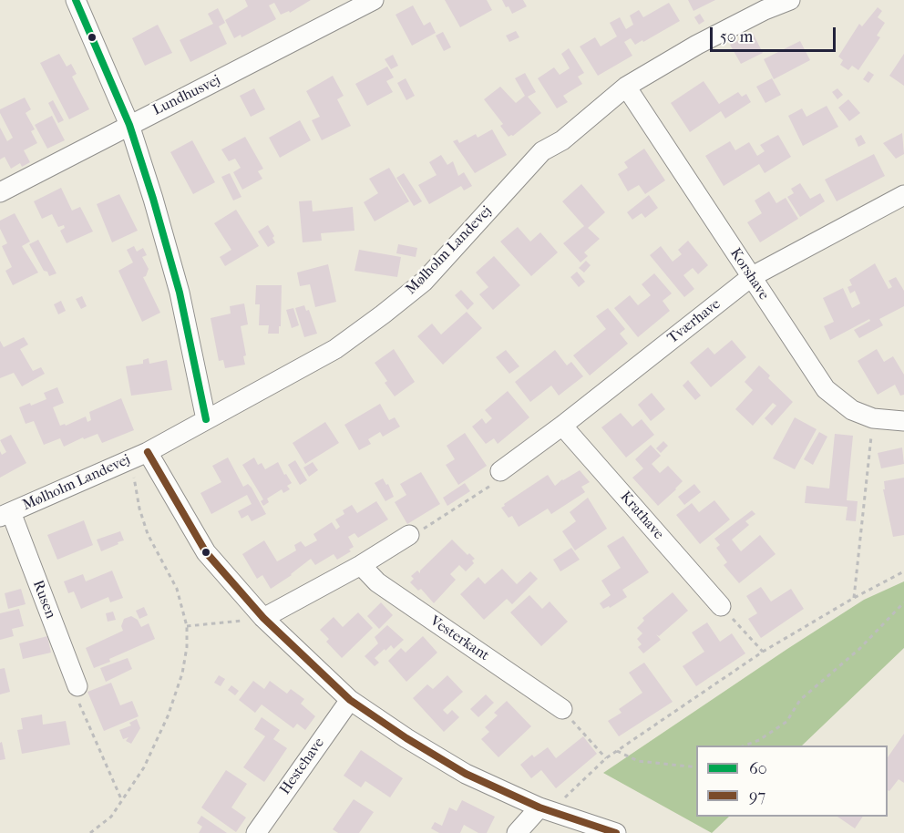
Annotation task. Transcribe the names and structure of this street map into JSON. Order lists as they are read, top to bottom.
{
  "streets": {
    "street": [
      "Lundhusvej",
      "Mølholm Landevej",
      "Korshave",
      "Tværhave",
      "Krathave",
      "Rusen",
      "Vesterkant",
      "Hestehave"
    ]
  },
  "crossings": [
    ["Mølholm Landevej", "Korshave"],
    ["Mølholm Landevej", "Rusen"],
    ["Korshave", "Tværhave"],
    ["Tværhave", "Krathave"]
  ],
  "lines": ["transit line 60", "transit line 97"],
  "legend": ["60", "97"],
  "scale_bar": "50 m"
}
